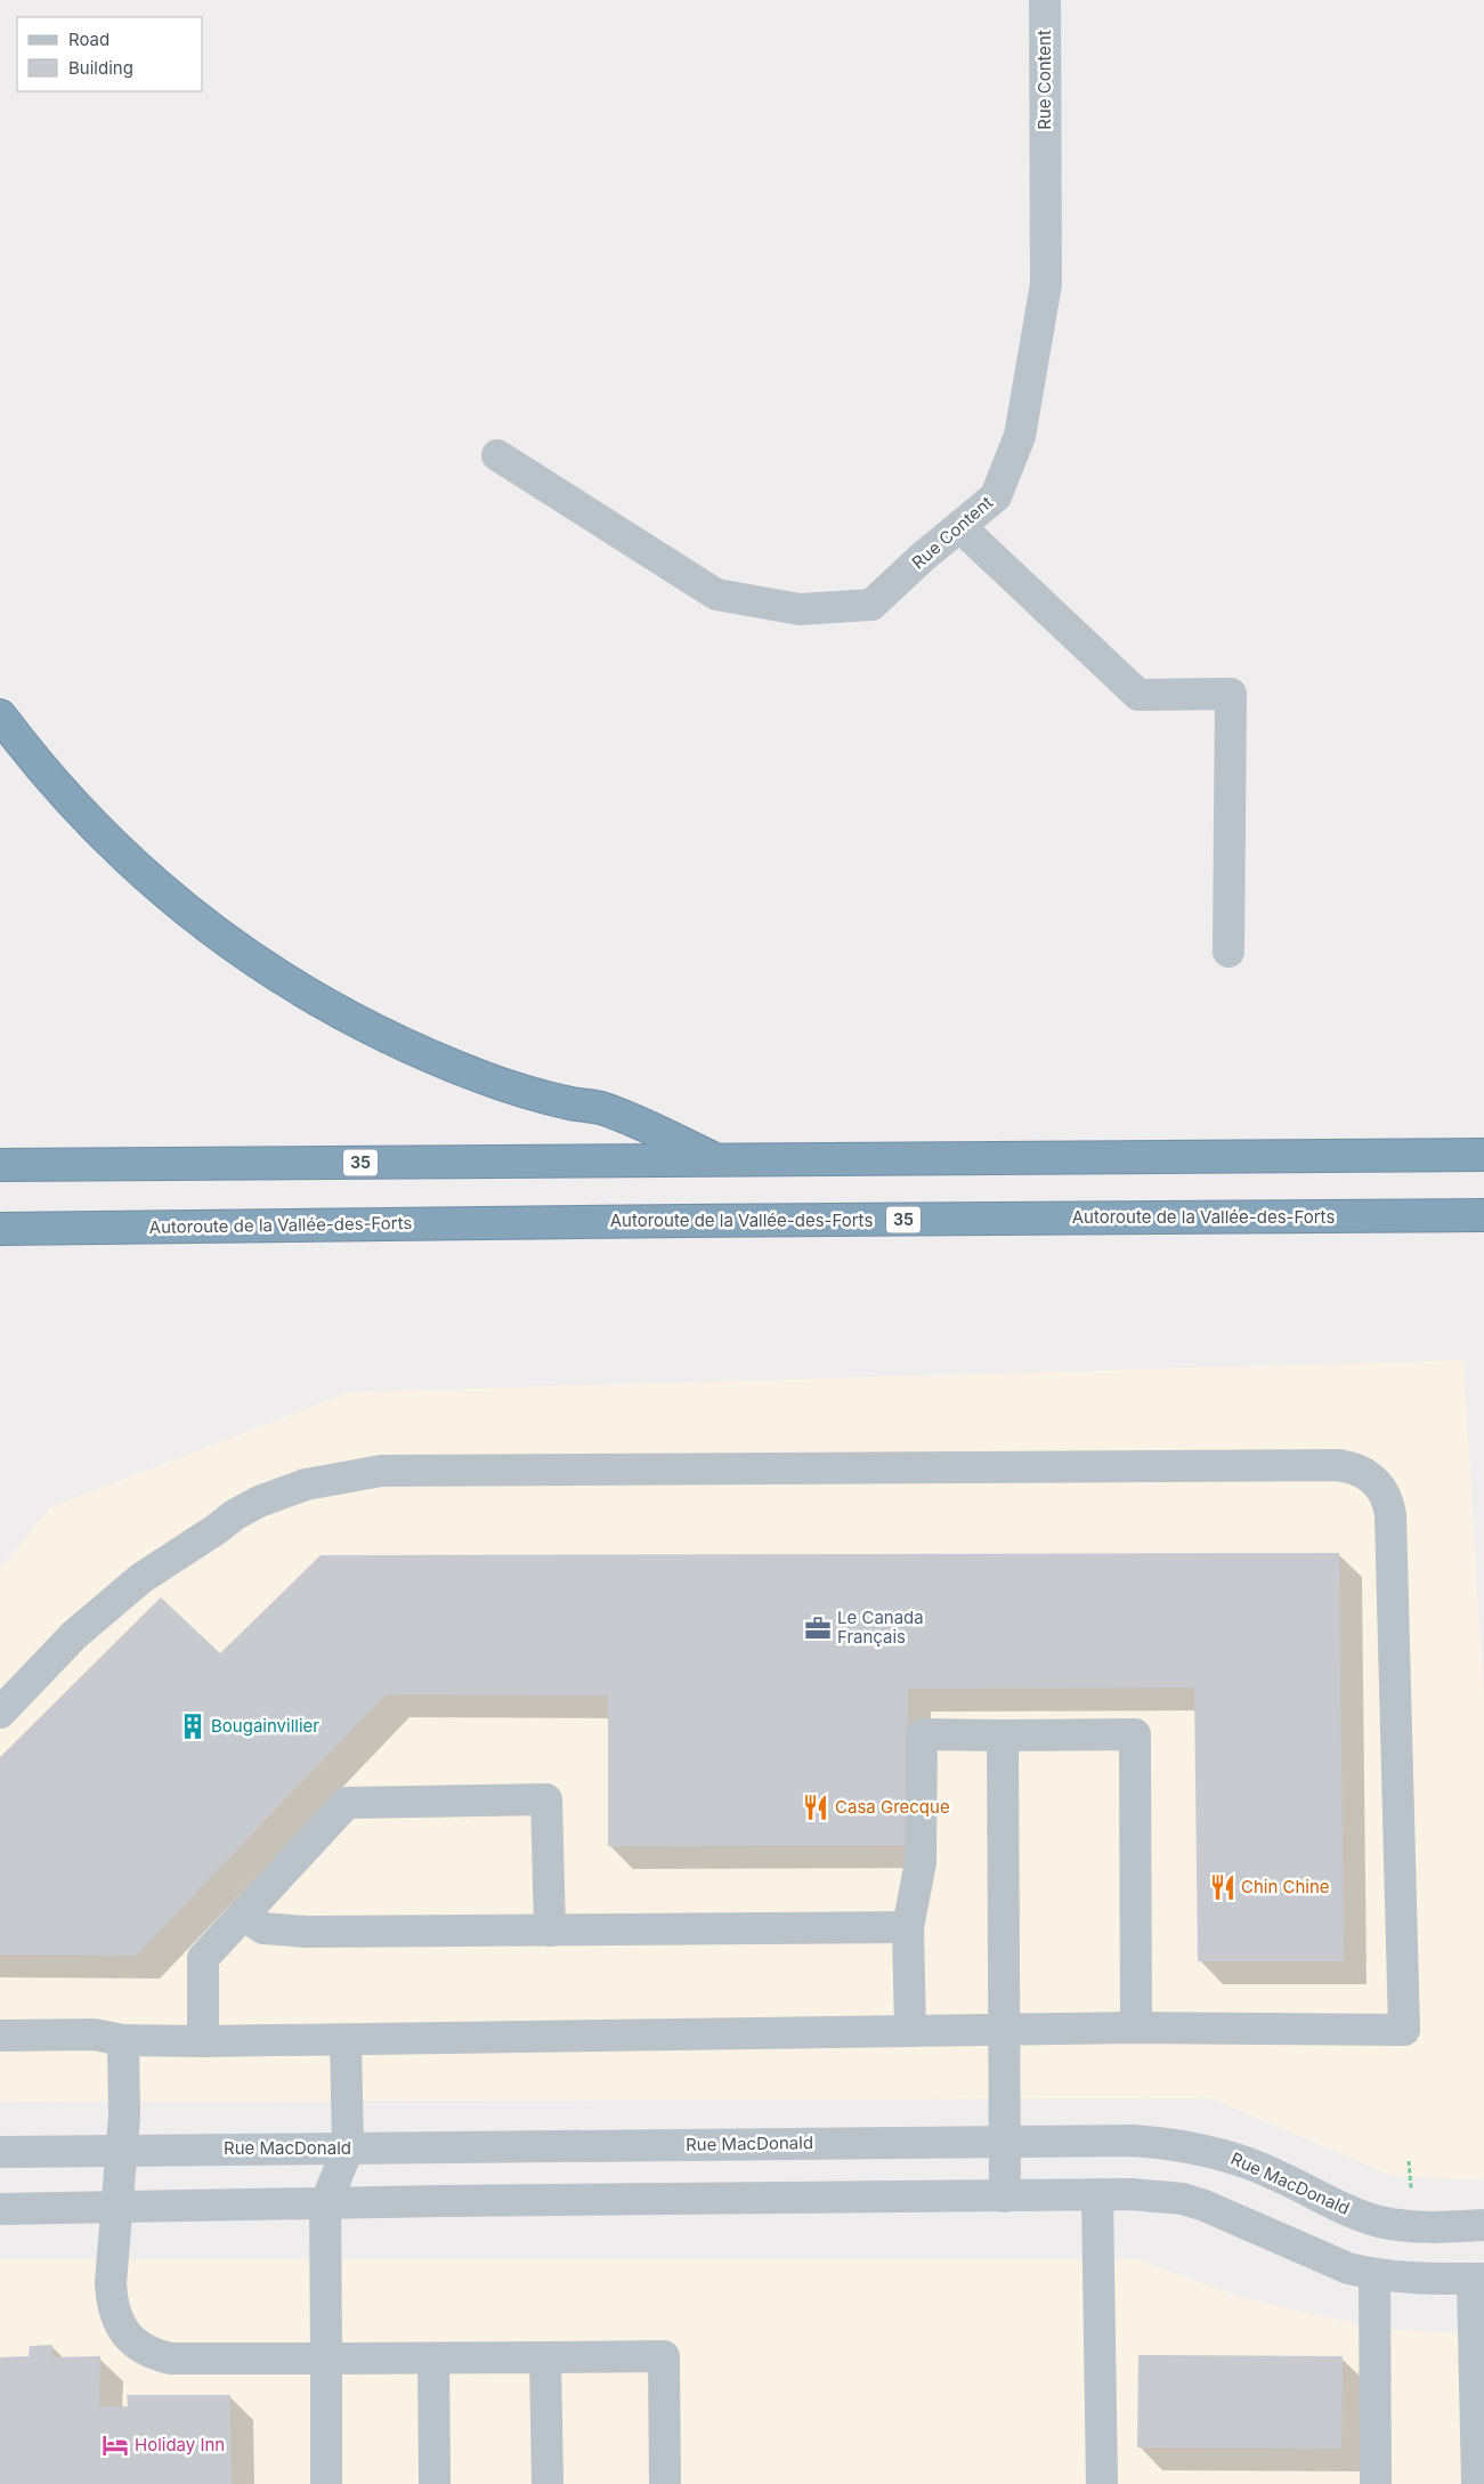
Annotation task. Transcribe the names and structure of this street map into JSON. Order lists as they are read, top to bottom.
{
  "streets": {
    "highway": ["35", "Autoroute de la Vallée-des-Forts"],
    "street": ["Rue Content", "Rue MacDonald"]
  },
  "places": {
    "office": ["Le Canada Français"],
    "building": ["Bougainvillier"],
    "restaurant": ["Casa Grecque", "Chin Chine"],
    "hotel": ["Holiday Inn"]
  },
  "legend": ["Road", "Building"]
}
